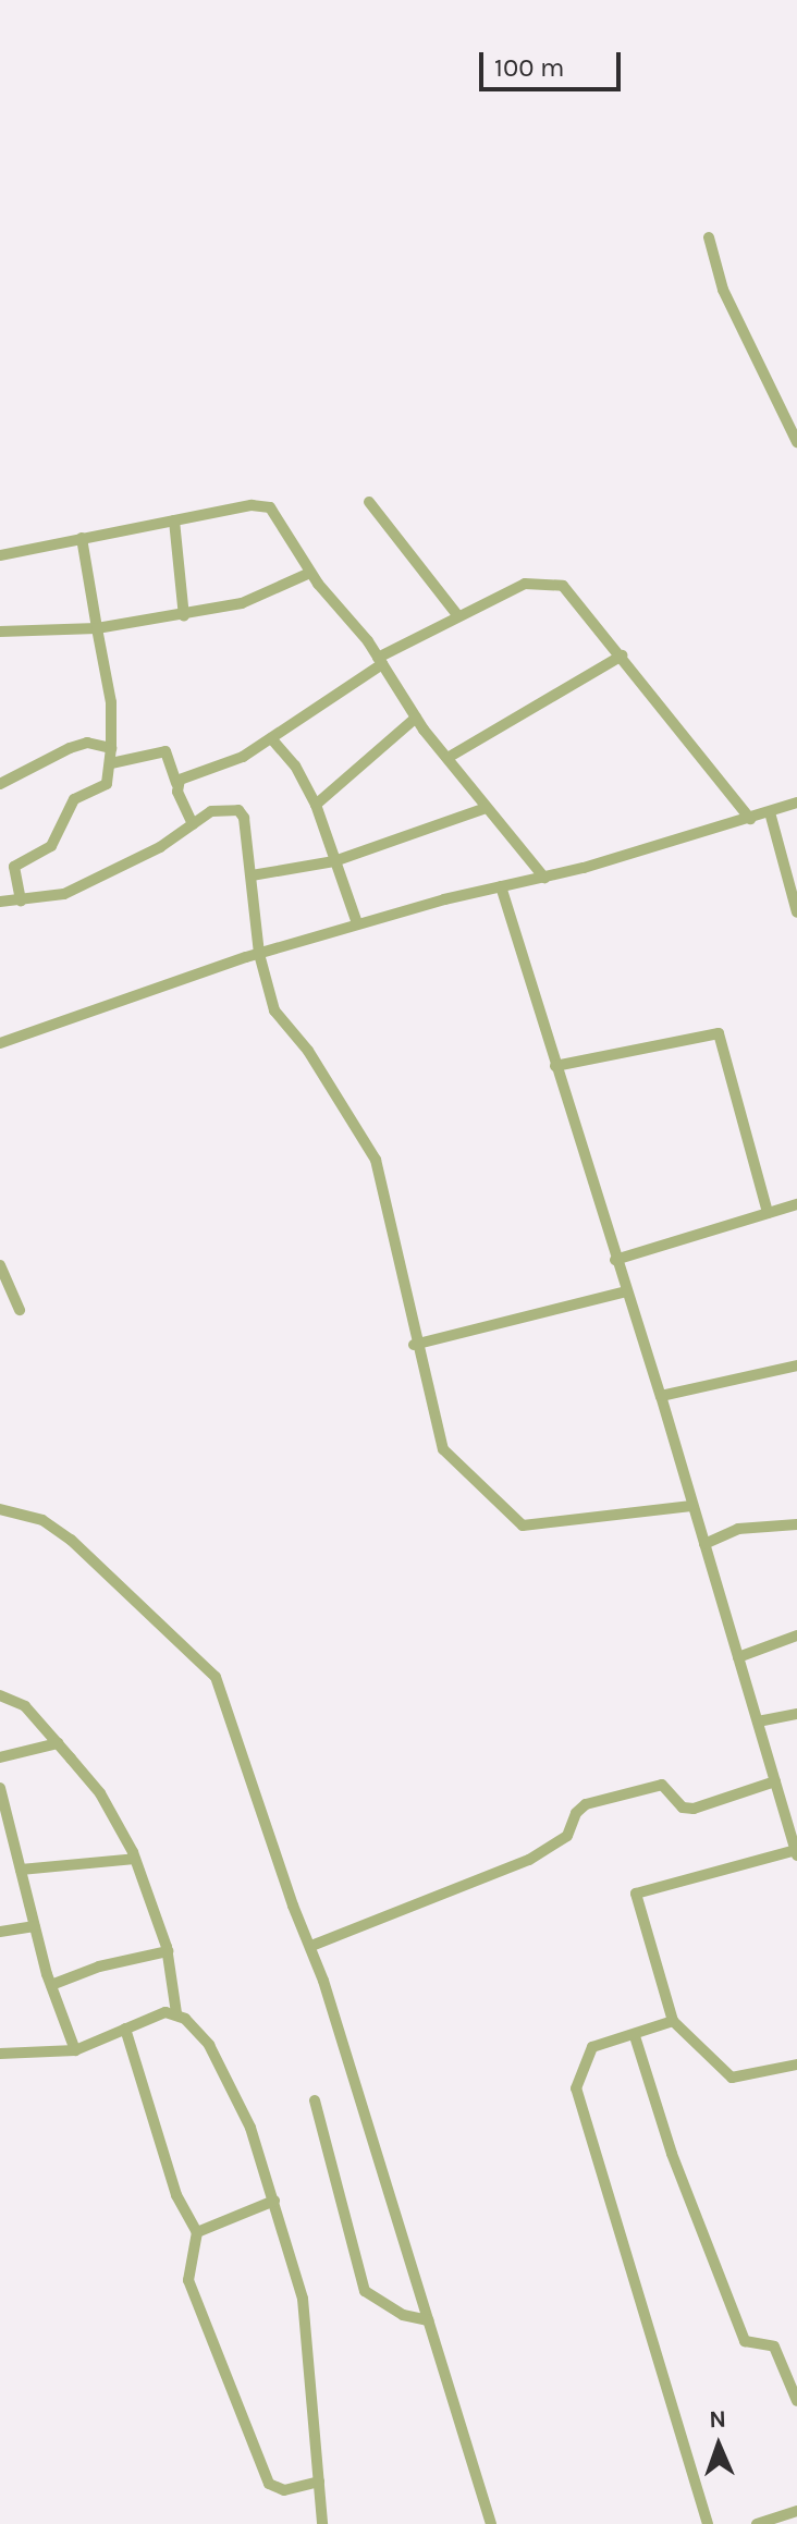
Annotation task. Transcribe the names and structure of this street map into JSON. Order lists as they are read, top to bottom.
{
  "scale_bar": "100 m",
  "north": "top"
}
